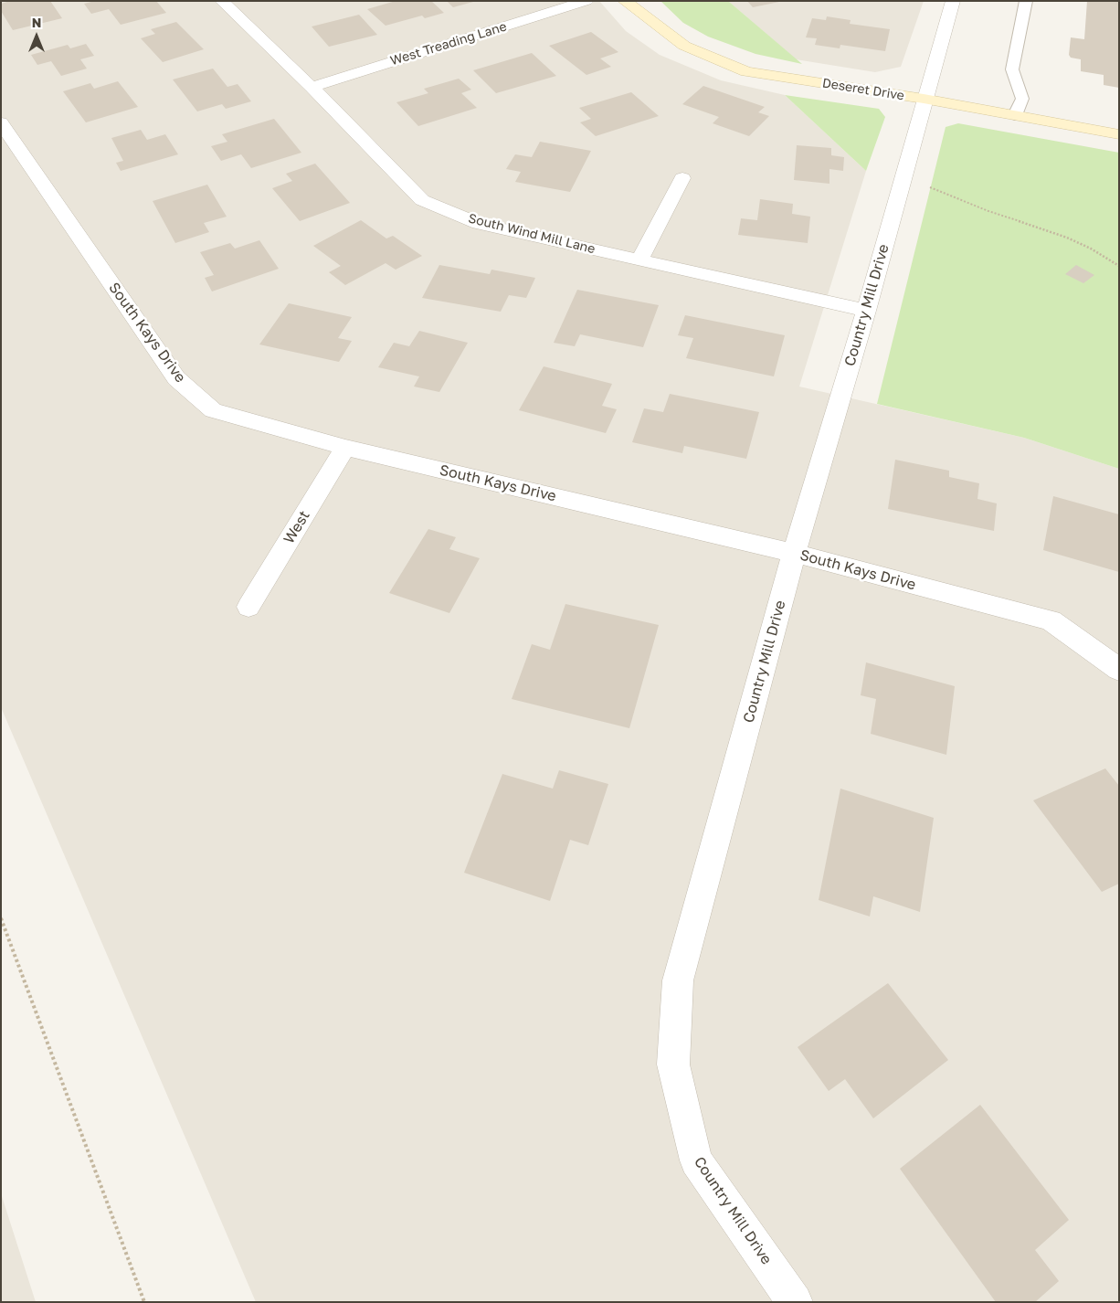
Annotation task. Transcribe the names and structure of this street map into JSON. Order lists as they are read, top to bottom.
{
  "streets": {
    "street": [
      "West Treading Lane",
      "Deseret Drive",
      "South Wind Mill Lane",
      "Country Mill Drive",
      "South Kays Drive",
      "West"
    ]
  },
  "crossings": [
    ["West Treading Lane", "South Wind Mill Lane"],
    ["Deseret Drive", "Country Mill Drive"],
    ["South Wind Mill Lane", "Country Mill Drive"],
    ["Country Mill Drive", "South Kays Drive"],
    ["South Kays Drive", "West"]
  ],
  "north": "top"
}
